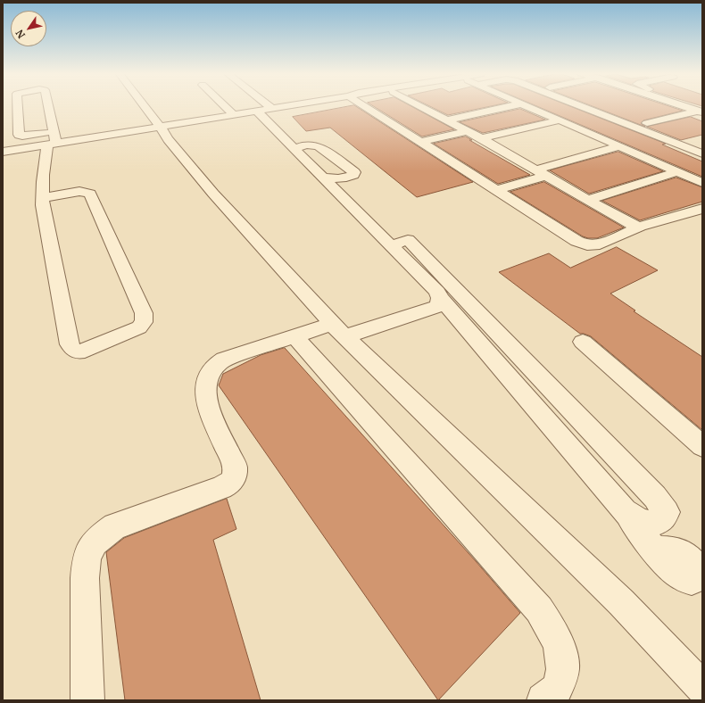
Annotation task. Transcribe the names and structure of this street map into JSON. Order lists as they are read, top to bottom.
{
  "north": "bottom left"
}
